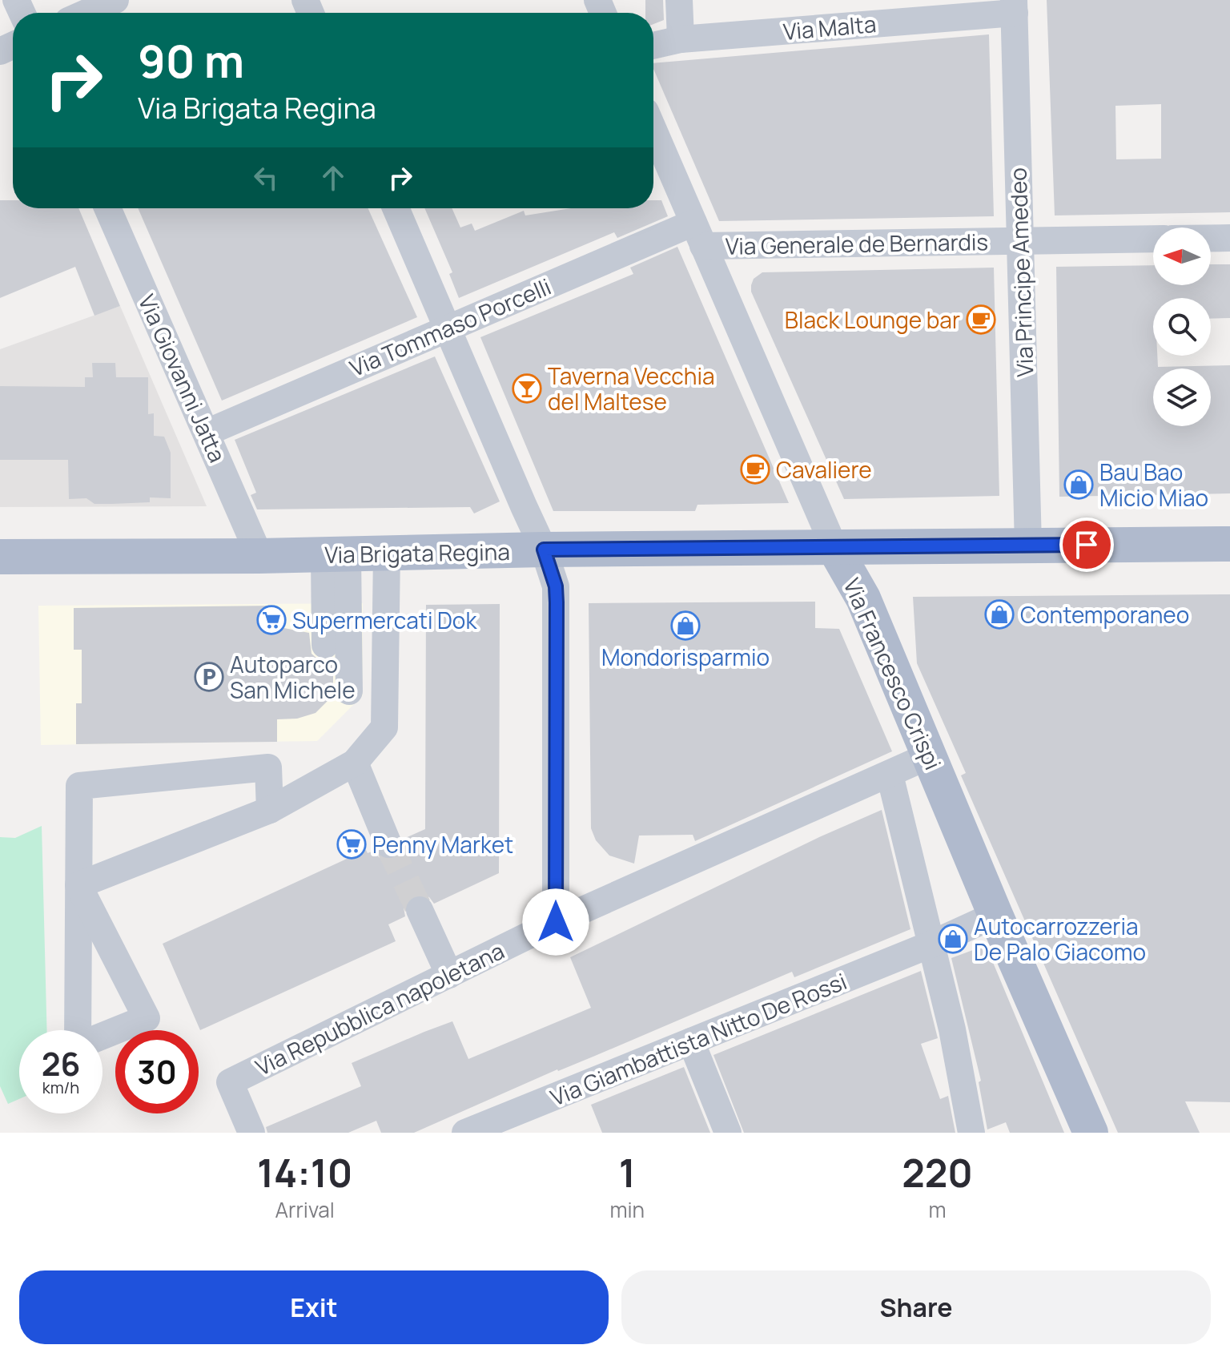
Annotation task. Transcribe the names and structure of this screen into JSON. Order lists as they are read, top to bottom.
{
  "streets": {
    "main road": ["Via Brigata Regina", "Via Francesco Crispi"],
    "street": [
      "Via Malta",
      "Via Generale de Bernardis",
      "Via Principe Amedeo",
      "Via Tommaso Porcelli",
      "Via Giovanni Jatta",
      "Via Repubblica napoletana",
      "Via Giambattista Nitto De Rossi"
    ]
  },
  "crossings": [
    ["Via Malta", "Via Principe Amedeo"],
    ["Via Generale de Bernardis", "Via Principe Amedeo"],
    ["Via Generale de Bernardis", "Via Tommaso Porcelli"],
    ["Via Generale de Bernardis", "Via Francesco Crispi"],
    ["Via Principe Amedeo", "Via Brigata Regina"],
    ["Via Tommaso Porcelli", "Via Giovanni Jatta"],
    ["Via Tommaso Porcelli", "Via Francesco Crispi"],
    ["Via Giovanni Jatta", "Via Brigata Regina"],
    ["Via Brigata Regina", "Via Francesco Crispi"],
    ["Via Francesco Crispi", "Via Repubblica napoletana"],
    ["Via Francesco Crispi", "Via Giambattista Nitto De Rossi"]
  ],
  "places": {
    "cafe": ["Black Lounge bar", "Cavaliere"],
    "bar": ["Taverna Vecchia del Maltese"],
    "shop": [
      "Bau Bao Micio Miao",
      "Contemporaneo",
      "Mondorisparmio",
      "Autocarrozzeria De Palo Giacomo"
    ],
    "supermarket": ["Supermercati Dok", "Penny Market"],
    "parking": ["Autoparco San Michele"]
  },
  "north": "left",
  "page": {
    "turn": ["90 m", "Via Brigata Regina"],
    "speed": "26 km/h",
    "limit": "30",
    "eta": [
      "14:10",
      "Arrival",
      "1",
      "min",
      "220",
      "m"
    ],
    "buttons": ["Exit", "Share"]
  }
}
